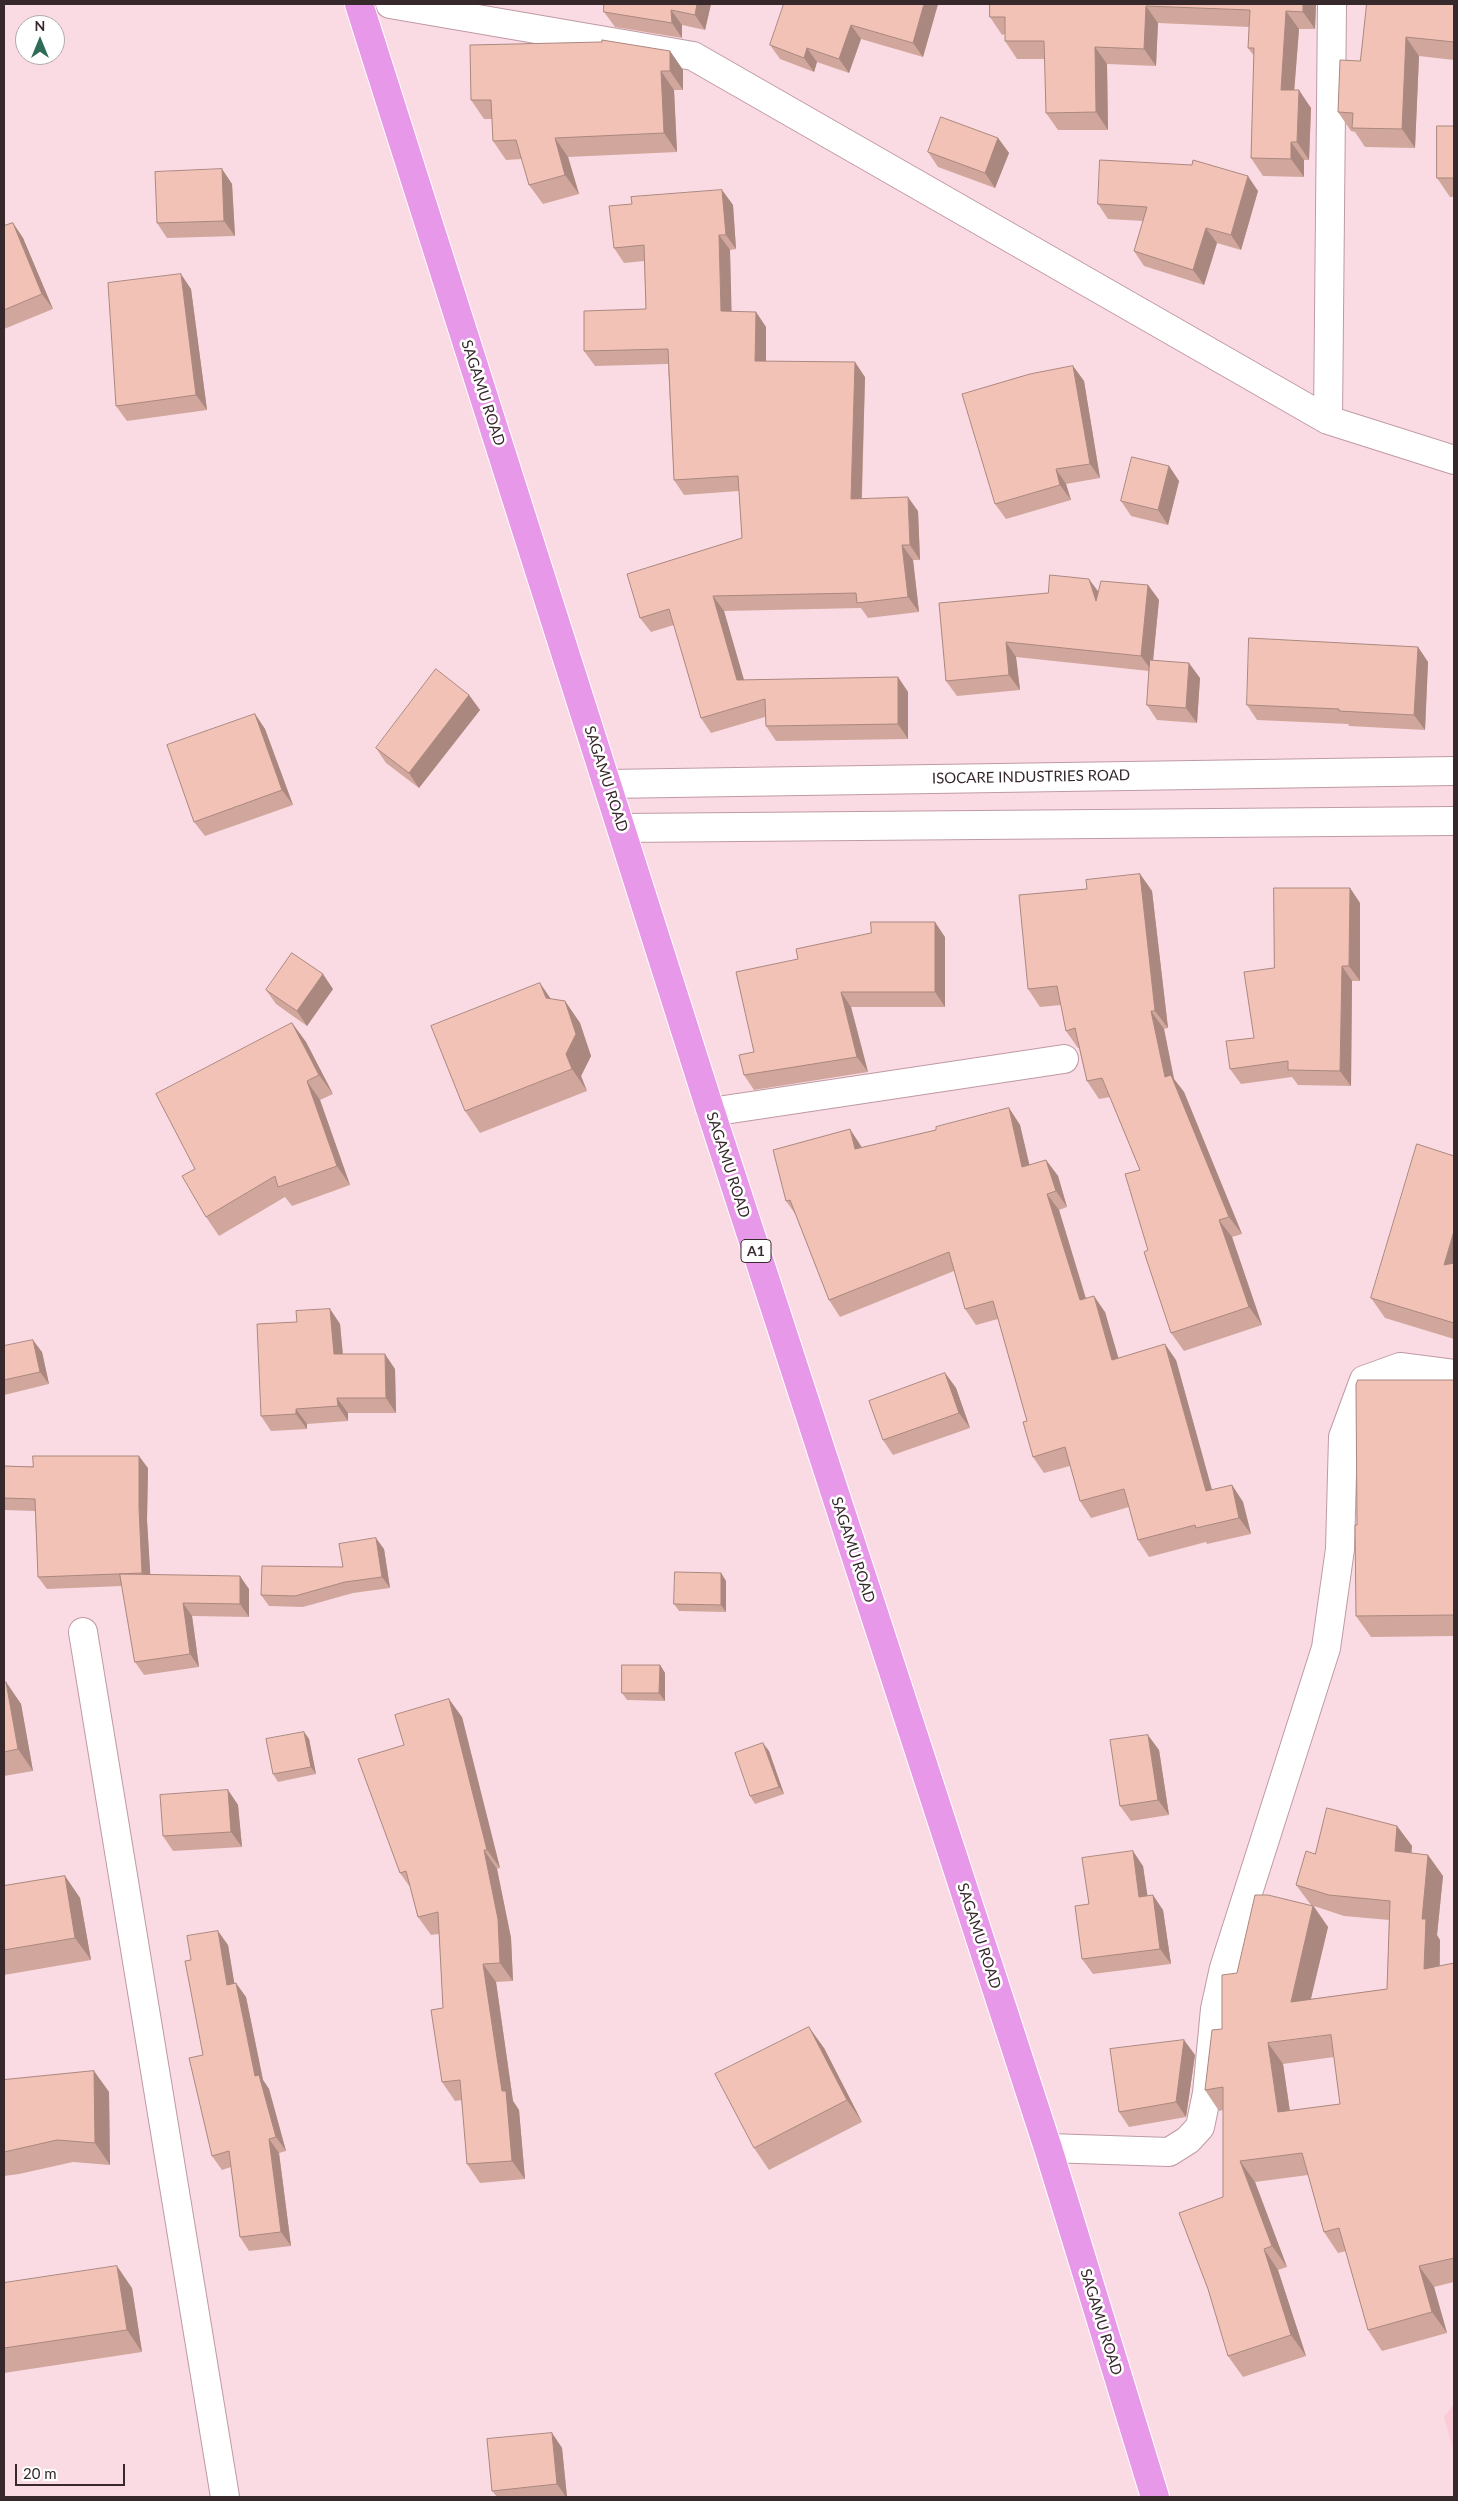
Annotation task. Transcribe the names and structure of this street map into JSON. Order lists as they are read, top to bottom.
{
  "streets": {
    "highway": ["SAGAMU ROAD", "A1"],
    "street": ["ISOCARE INDUSTRIES ROAD"]
  },
  "crossings": [
    ["SAGAMU ROAD", "ISOCARE INDUSTRIES ROAD"]
  ],
  "scale_bar": "20 m",
  "north": "top"
}
